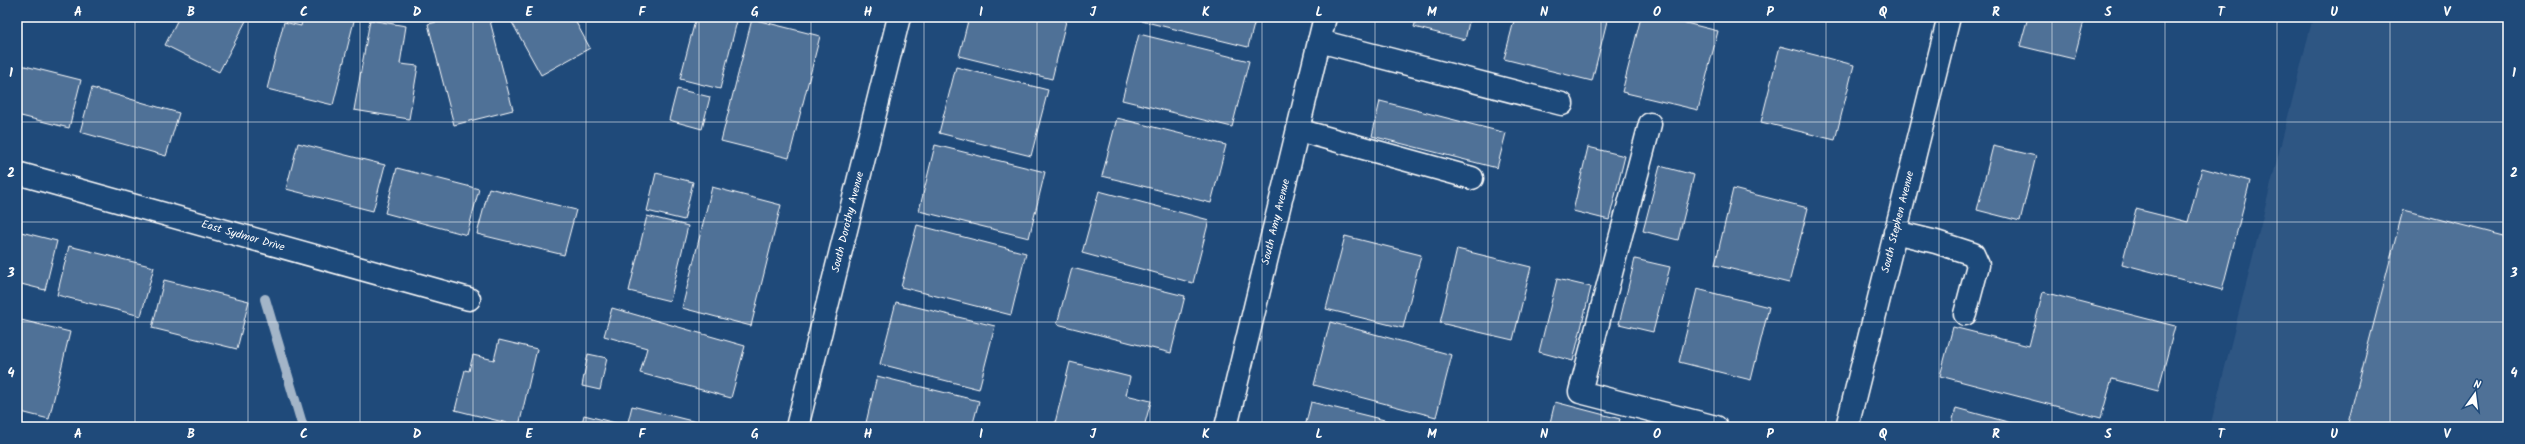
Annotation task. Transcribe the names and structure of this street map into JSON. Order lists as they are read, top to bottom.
{
  "streets": {
    "street": [
      "South Dorothy Avenue",
      "South Amy Avenue",
      "South Stephen Avenue",
      "East Sydmor Drive"
    ]
  },
  "north": "top",
  "grid": {
    "columns": [
      "A",
      "B",
      "C",
      "D",
      "E",
      "F",
      "G",
      "H",
      "I",
      "J",
      "K",
      "L",
      "M",
      "N",
      "O",
      "P",
      "Q",
      "R",
      "S",
      "T",
      "U",
      "V"
    ],
    "rows": [
      "1",
      "2",
      "3",
      "4"
    ]
  }
}
